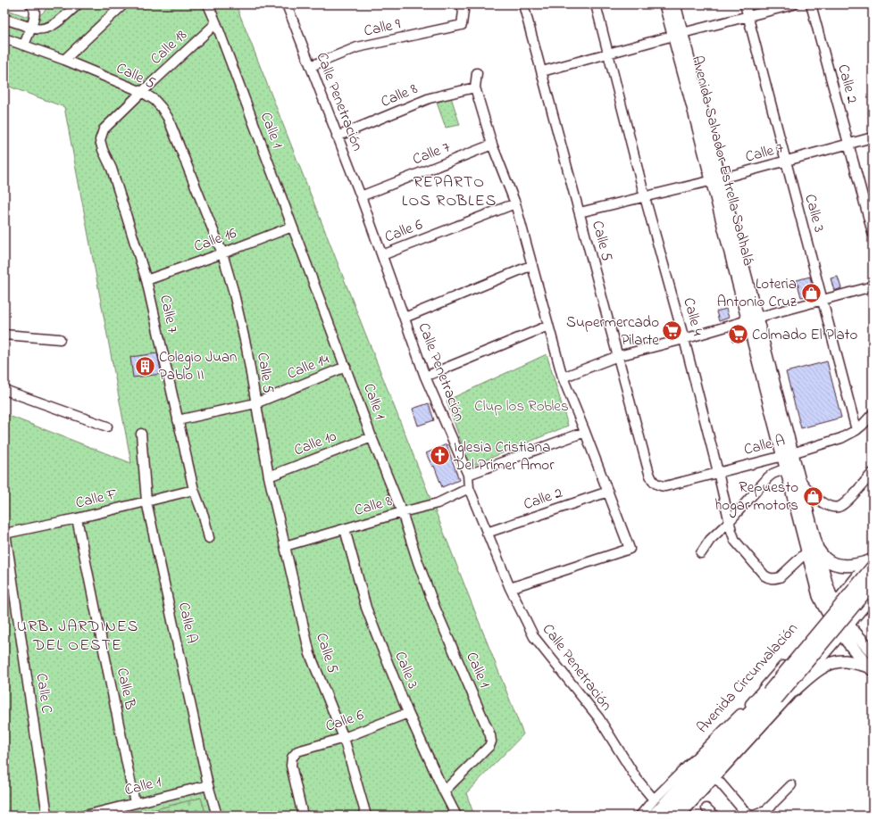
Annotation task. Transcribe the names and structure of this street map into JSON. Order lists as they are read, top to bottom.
{
  "streets": {
    "main road": ["Avenida Salvador Estrella Sadhalá", "Avenida Circunvalación"],
    "street": [
      "Calle 9",
      "Calle 18",
      "Calle 5",
      "Calle 2",
      "Calle 8",
      "Calle Penetración",
      "Calle 1",
      "Calle 7",
      "Calle 3",
      "Calle 6",
      "Calle 16",
      "Calle 4",
      "Calle 14",
      "Calle 10",
      "Calle A",
      "Calle F",
      "Calle B",
      "Calle C"
    ]
  },
  "crossings": [
    ["Calle 9", "Calle Penetración"],
    ["Calle 18", "Calle 5"],
    ["Calle 18", "Calle 1"],
    ["Calle 18", "Calle 7"],
    ["Calle 5", "Calle 8"],
    ["Calle 5", "Calle 7"],
    ["Calle 5", "Calle 6"],
    ["Calle 5", "Calle 16"],
    ["Calle 5", "Calle 14"],
    ["Calle 5", "Calle 10"],
    ["Calle 5", "Calle A"],
    ["Calle 2", "Calle Penetración"],
    ["Calle 2", "Calle 7"],
    ["Calle 8", "Calle Penetración"],
    ["Calle 8", "Calle 1"],
    ["Calle 8", "Calle 3"],
    ["Calle Penetración", "Calle 7"],
    ["Calle Penetración", "Calle 6"],
    ["Calle Penetración", "Avenida Circunvalación"],
    ["Calle 1", "Calle 3"],
    ["Calle 1", "Calle 16"],
    ["Calle 1", "Calle 14"],
    ["Calle 1", "Calle 10"],
    ["Calle 1", "Calle A"],
    ["Calle 1", "Calle B"],
    ["Calle 7", "Avenida Salvador Estrella Sadhalá"],
    ["Calle 7", "Calle 3"],
    ["Calle 7", "Calle 16"],
    ["Calle 7", "Calle 4"],
    ["Calle 7", "Calle 14"],
    ["Calle 7", "Calle F"],
    ["Avenida Salvador Estrella Sadhalá", "Calle 4"],
    ["Avenida Salvador Estrella Sadhalá", "Calle A"],
    ["Avenida Salvador Estrella Sadhalá", "Avenida Circunvalación"],
    ["Calle 3", "Calle 6"],
    ["Calle 3", "Calle A"],
    ["Calle 4", "Calle A"],
    ["Calle A", "Calle F"],
    ["Calle F", "Calle B"],
    ["Calle F", "Calle C"]
  ],
  "districts": ["REPARTO LOS ROBLES", "URB. JARDINES DEL OESTE"],
  "parks": ["Clup los Robles"],
  "places": {
    "shop": ["Loteria Antonio Cruz", "Repuesto hogar motors"],
    "supermarket": ["Supermercado Pilarte", "Colmado El Plato"],
    "building": ["Colegio Juan Pablo II"],
    "church": ["Iglesia Cristiana Del Primer Amor"]
  }
}
